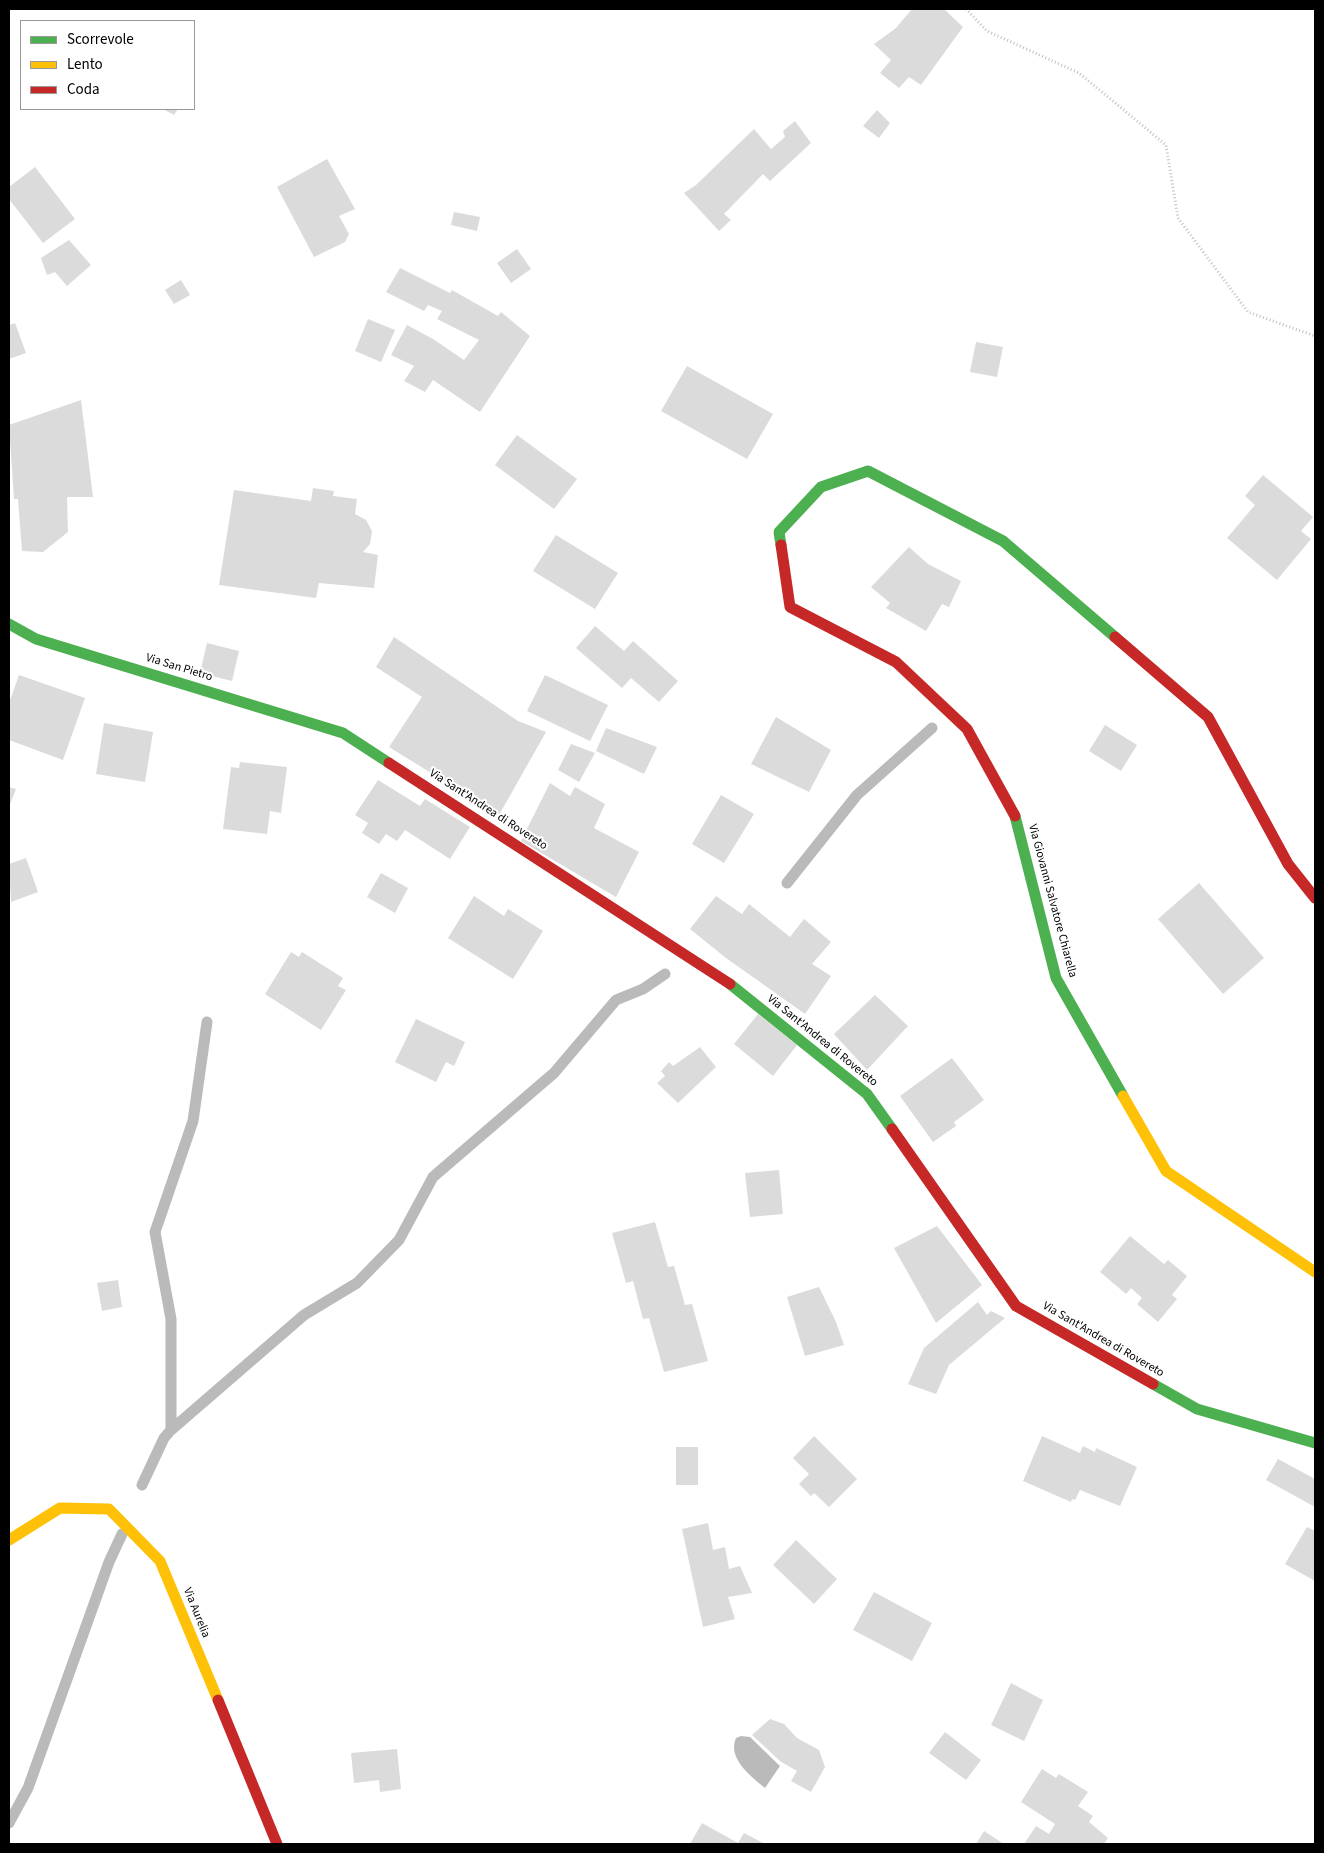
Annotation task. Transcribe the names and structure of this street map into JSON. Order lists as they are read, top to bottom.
{
  "streets": {
    "street": [
      "Via San Pietro",
      "Via Sant'Andrea di Rovereto",
      "Via Giovanni Salvatore Chiarella",
      "Via Aurelia"
    ]
  },
  "crossings": [
    ["Via San Pietro", "Via Sant'Andrea di Rovereto"]
  ],
  "legend": ["Scorrevole", "Lento", "Coda"]
}
